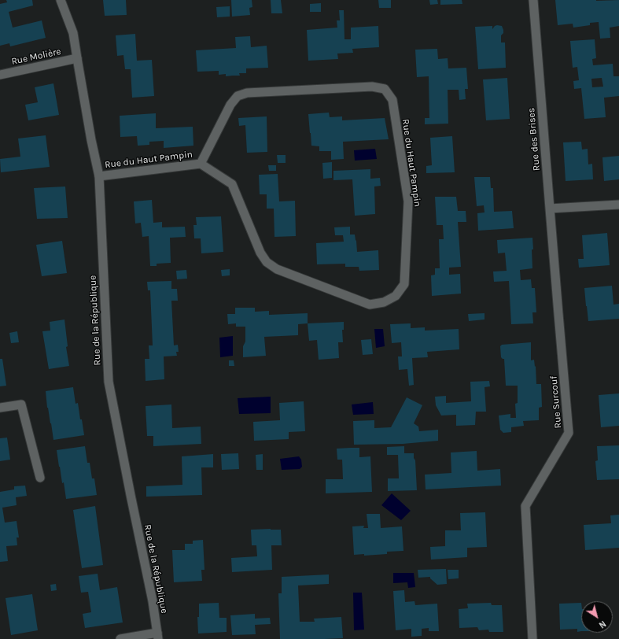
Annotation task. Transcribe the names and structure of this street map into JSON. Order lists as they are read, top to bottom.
{
  "streets": {
    "street": [
      "Rue Molière",
      "Rue des Brises",
      "Rue du Haut Pampin",
      "Rue de la République",
      "Rue Surcouf"
    ]
  },
  "crossings": [
    ["Rue Molière", "Rue de la République"],
    ["Rue des Brises", "Rue Surcouf"],
    ["Rue du Haut Pampin", "Rue de la République"]
  ],
  "north": "bottom right"
}
